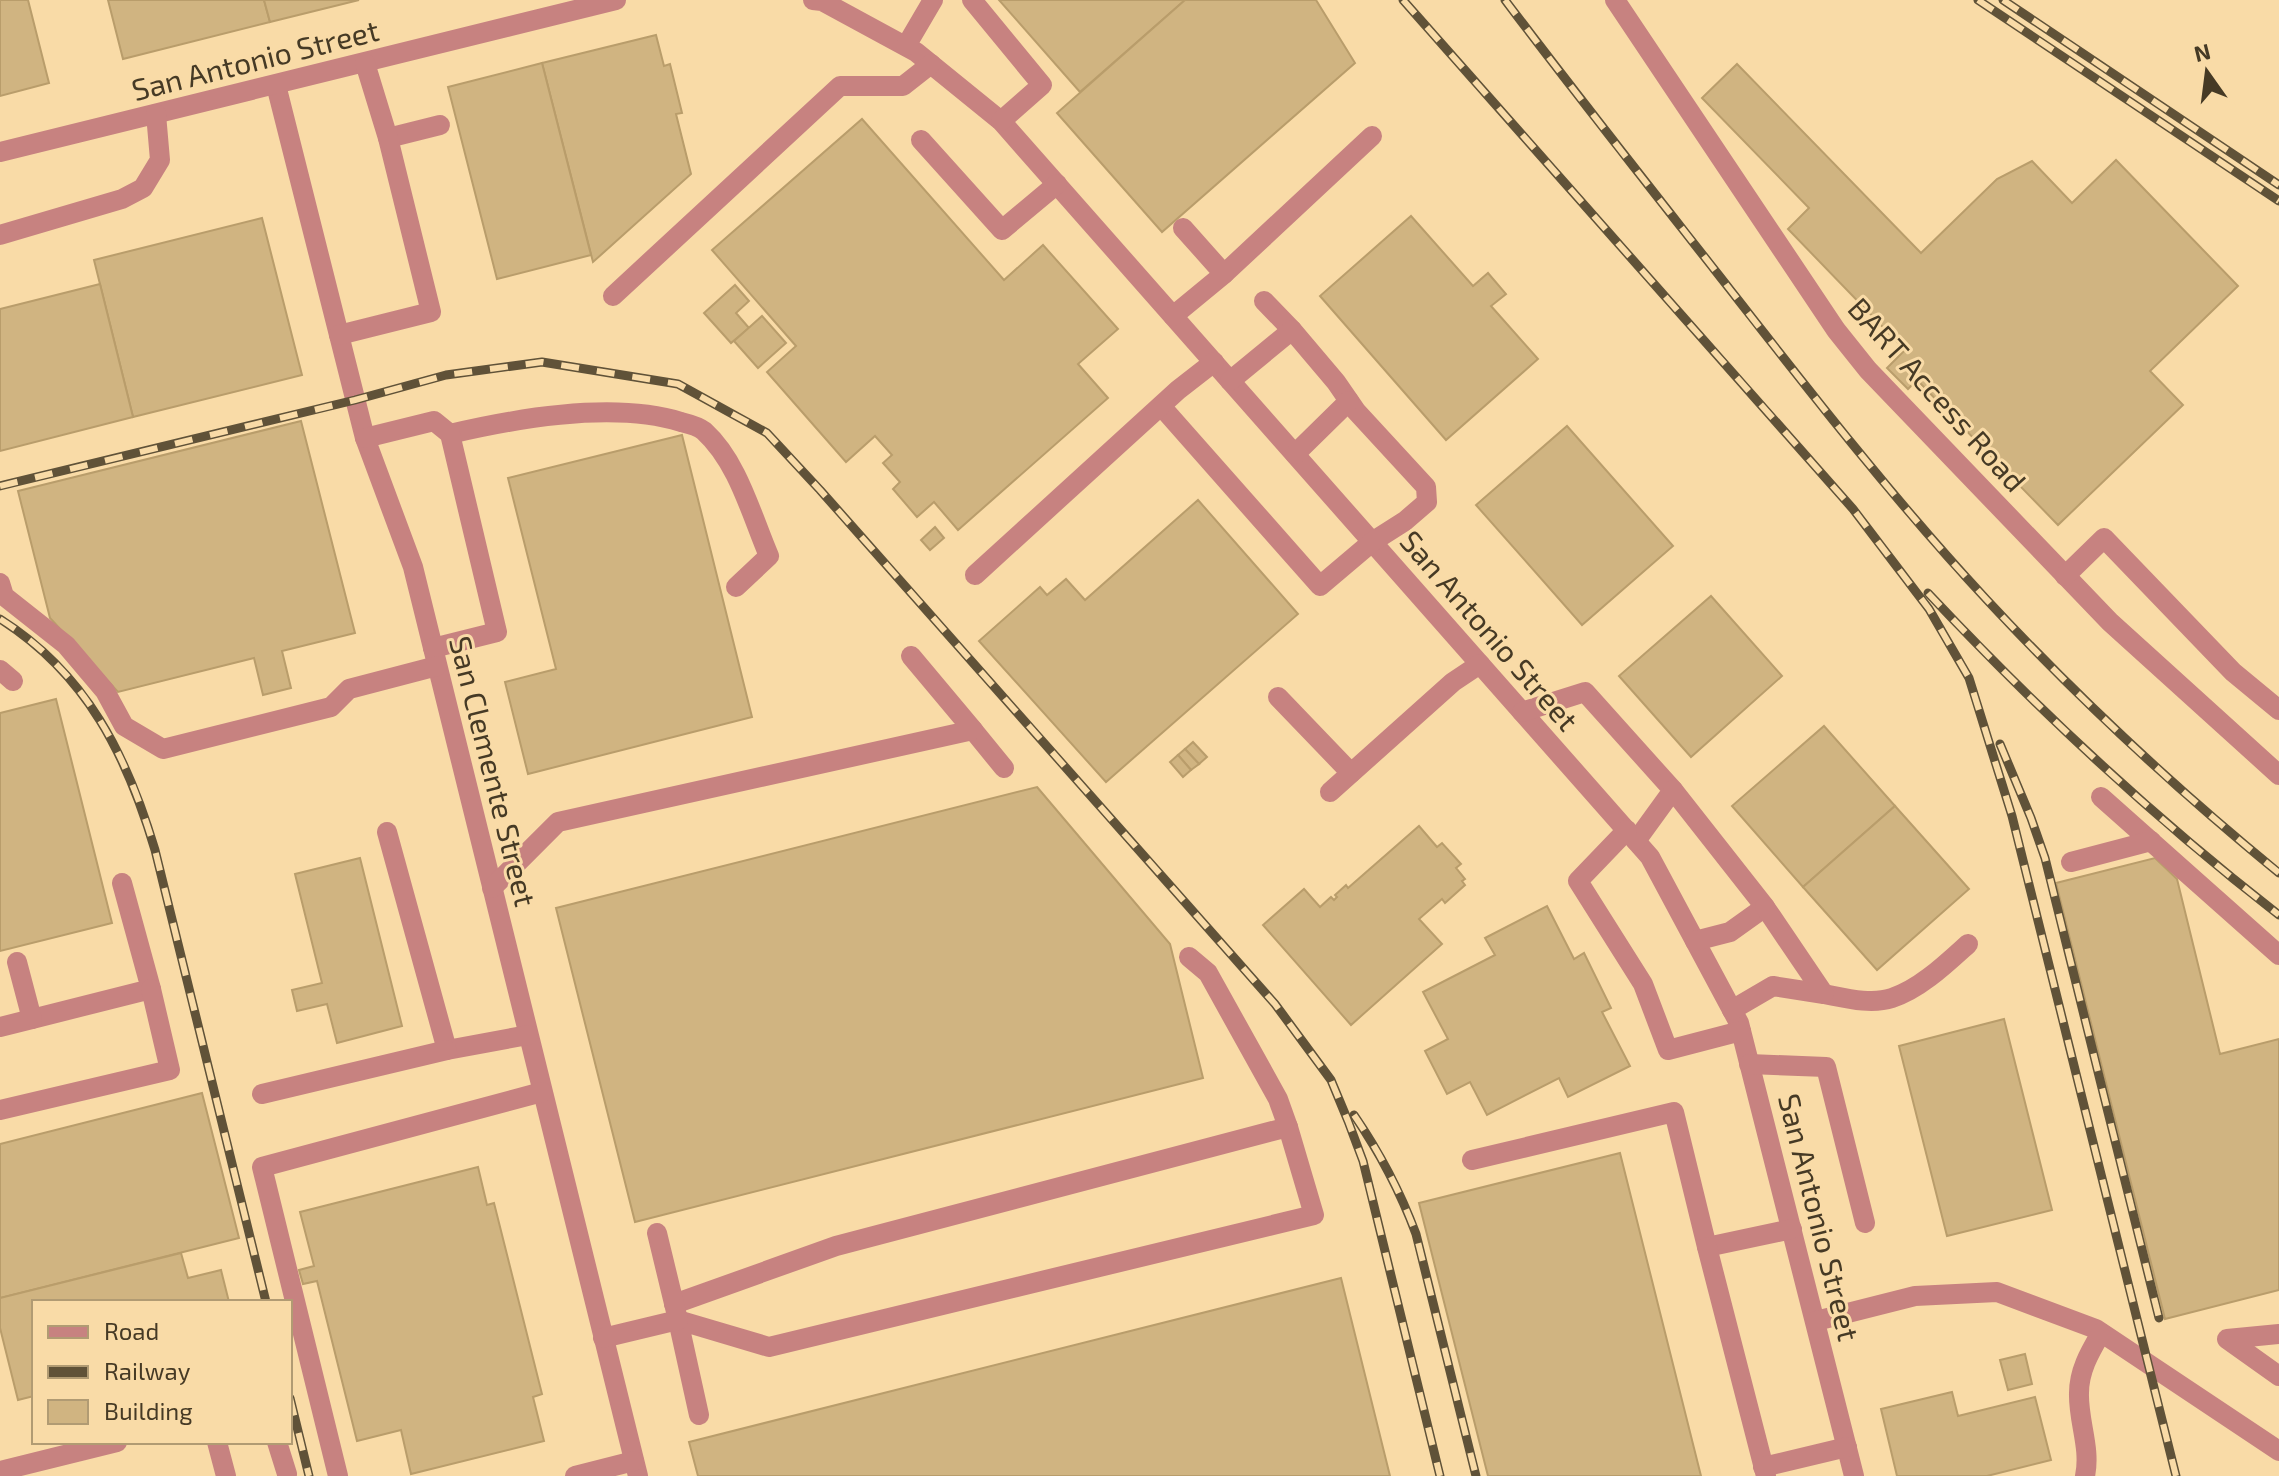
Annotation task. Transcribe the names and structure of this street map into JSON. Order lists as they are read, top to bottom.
{
  "streets": {
    "street": ["San Antonio Street", "BART Access Road", "San Clemente Street"]
  },
  "crossings": [
    ["San Antonio Street", "San Clemente Street"]
  ],
  "legend": ["Road", "Railway", "Building"],
  "north": "top"
}
